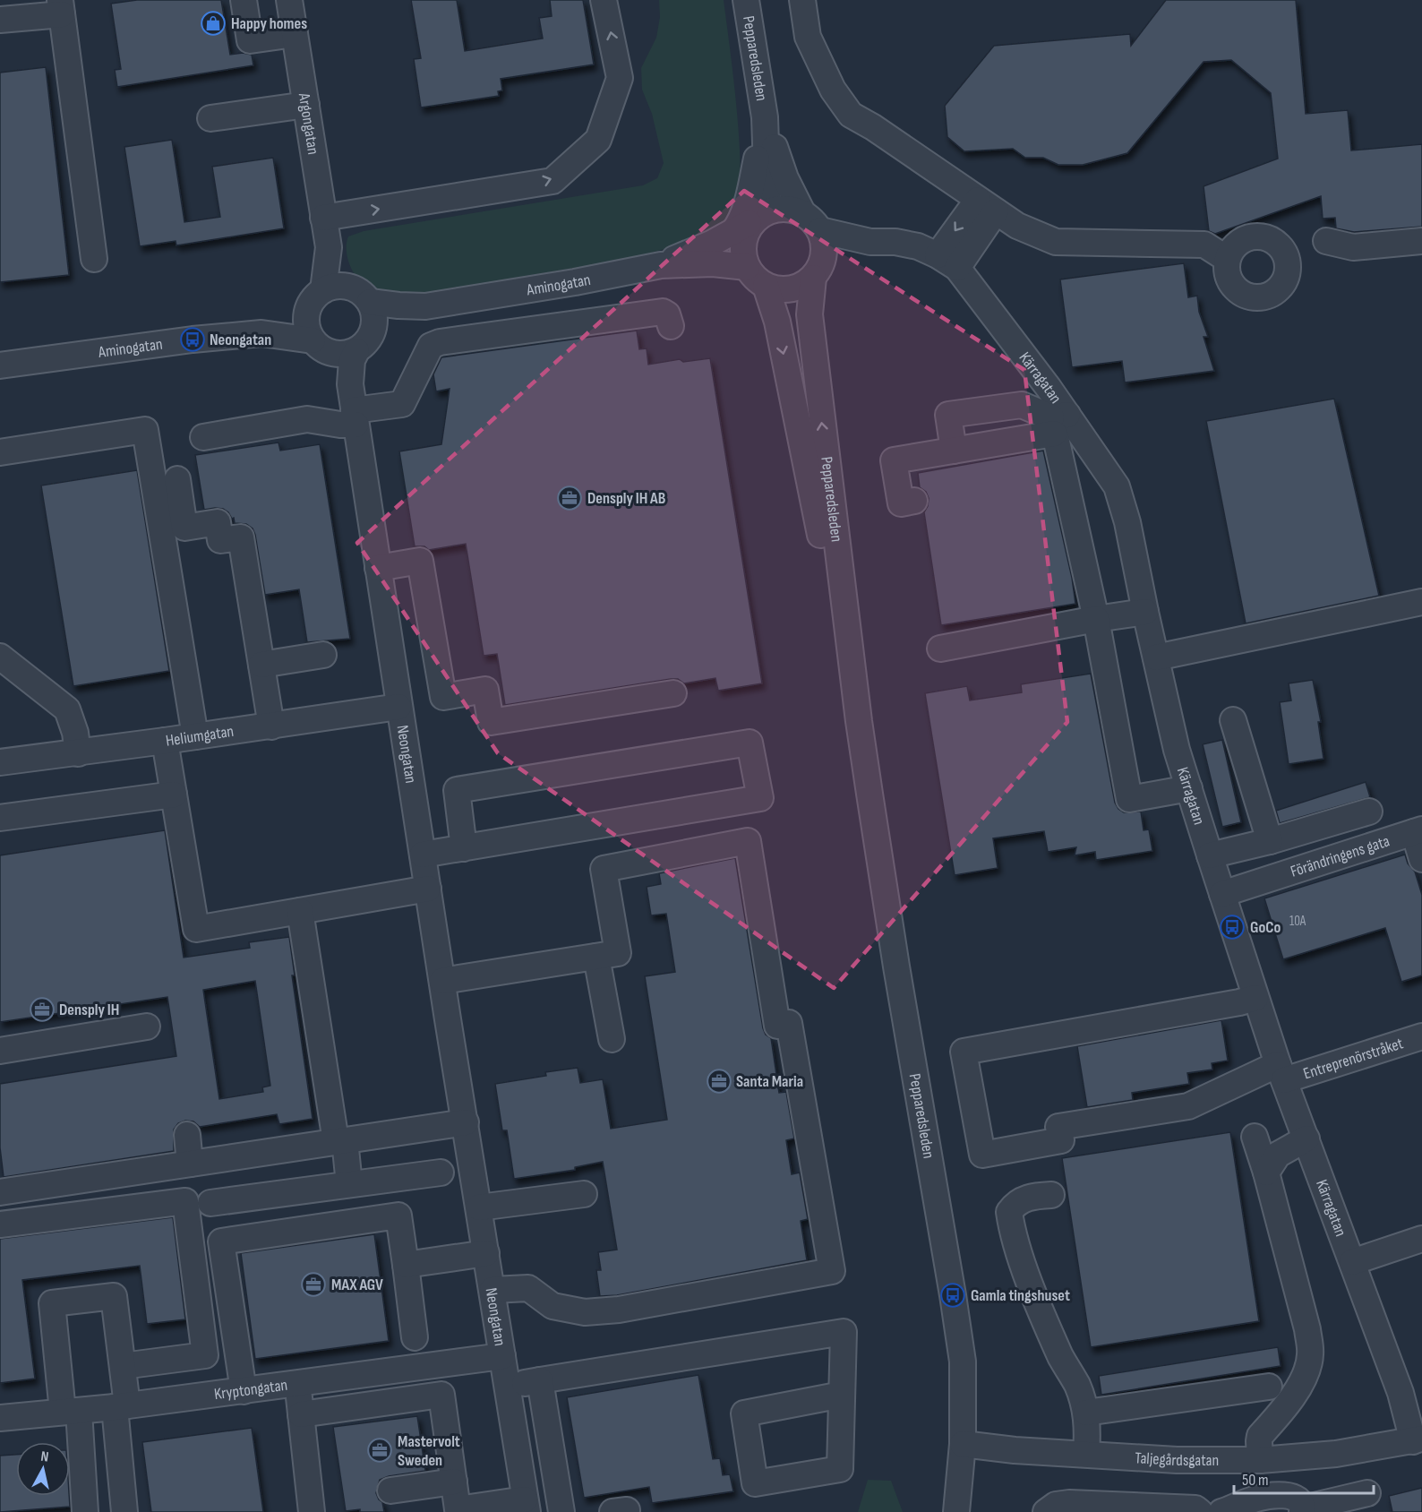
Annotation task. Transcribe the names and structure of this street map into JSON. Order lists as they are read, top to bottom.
{
  "streets": {
    "street": [
      "Pepparedsleden",
      "Argongatan",
      "Aminogatan",
      "Kärragatan",
      "Heliumgatan",
      "Neongatan",
      "Förändringens gata",
      "Entreprenörstråket",
      "Kryptongatan",
      "Taljegårdsgatan"
    ]
  },
  "crossings": [
    ["Pepparedsleden", "Aminogatan"],
    ["Pepparedsleden", "Taljegårdsgatan"],
    ["Argongatan", "Aminogatan"],
    ["Argongatan", "Neongatan"],
    ["Aminogatan", "Neongatan"],
    ["Kärragatan", "Förändringens gata"],
    ["Kärragatan", "Entreprenörstråket"],
    ["Kärragatan", "Taljegårdsgatan"],
    ["Heliumgatan", "Neongatan"],
    ["Neongatan", "Kryptongatan"]
  ],
  "places": {
    "shop": ["Happy homes"],
    "bus stop": ["Neongatan", "GoCo", "Gamla tingshuset"],
    "office": [
      "Densply IH AB",
      "Densply IH",
      "Santa Maria",
      "MAX AGV",
      "Mastervolt Sweden"
    ]
  },
  "house_numbers": ["10A"],
  "scale_bar": "50 m",
  "north": "top"
}
